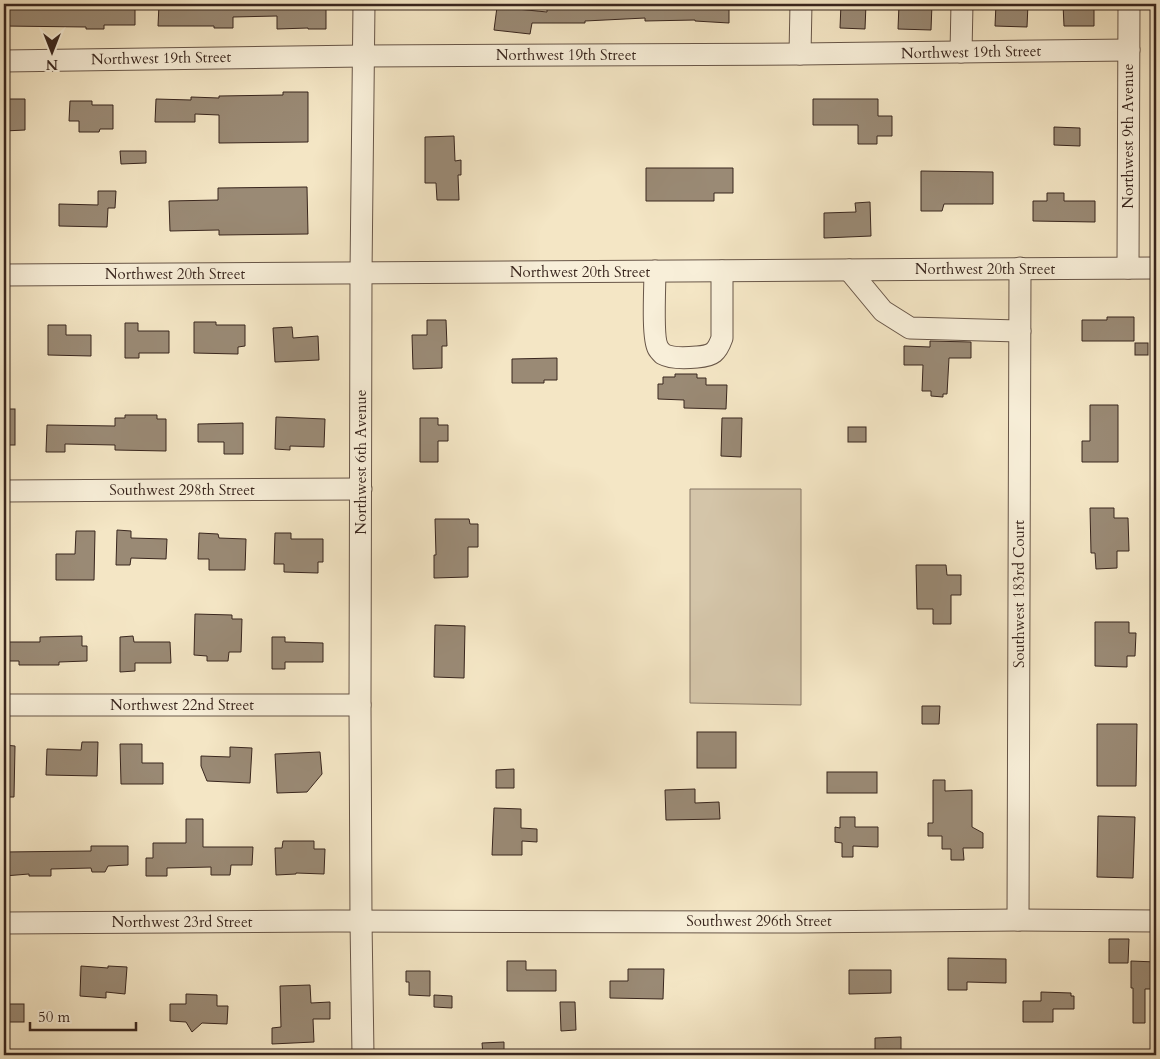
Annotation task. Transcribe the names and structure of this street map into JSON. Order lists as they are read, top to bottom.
{
  "streets": {
    "street": [
      "Northwest 19th Street",
      "Northwest 9th Avenue",
      "Northwest 20th Street",
      "Northwest 6th Avenue",
      "Southwest 298th Street",
      "Southwest 183rd Court",
      "Northwest 22nd Street",
      "Southwest 296th Street",
      "Northwest 23rd Street"
    ]
  },
  "crossings": [
    ["Northwest 19th Street", "Northwest 9th Avenue"],
    ["Northwest 19th Street", "Northwest 6th Avenue"],
    ["Northwest 9th Avenue", "Northwest 20th Street"],
    ["Northwest 20th Street", "Northwest 6th Avenue"],
    ["Northwest 20th Street", "Southwest 183rd Court"],
    ["Northwest 6th Avenue", "Southwest 298th Street"],
    ["Northwest 6th Avenue", "Northwest 22nd Street"],
    ["Northwest 6th Avenue", "Southwest 296th Street"],
    ["Northwest 6th Avenue", "Northwest 23rd Street"],
    ["Southwest 183rd Court", "Southwest 296th Street"],
    ["Southwest 296th Street", "Northwest 23rd Street"]
  ],
  "scale_bar": "50 m",
  "north": "bottom"
}
